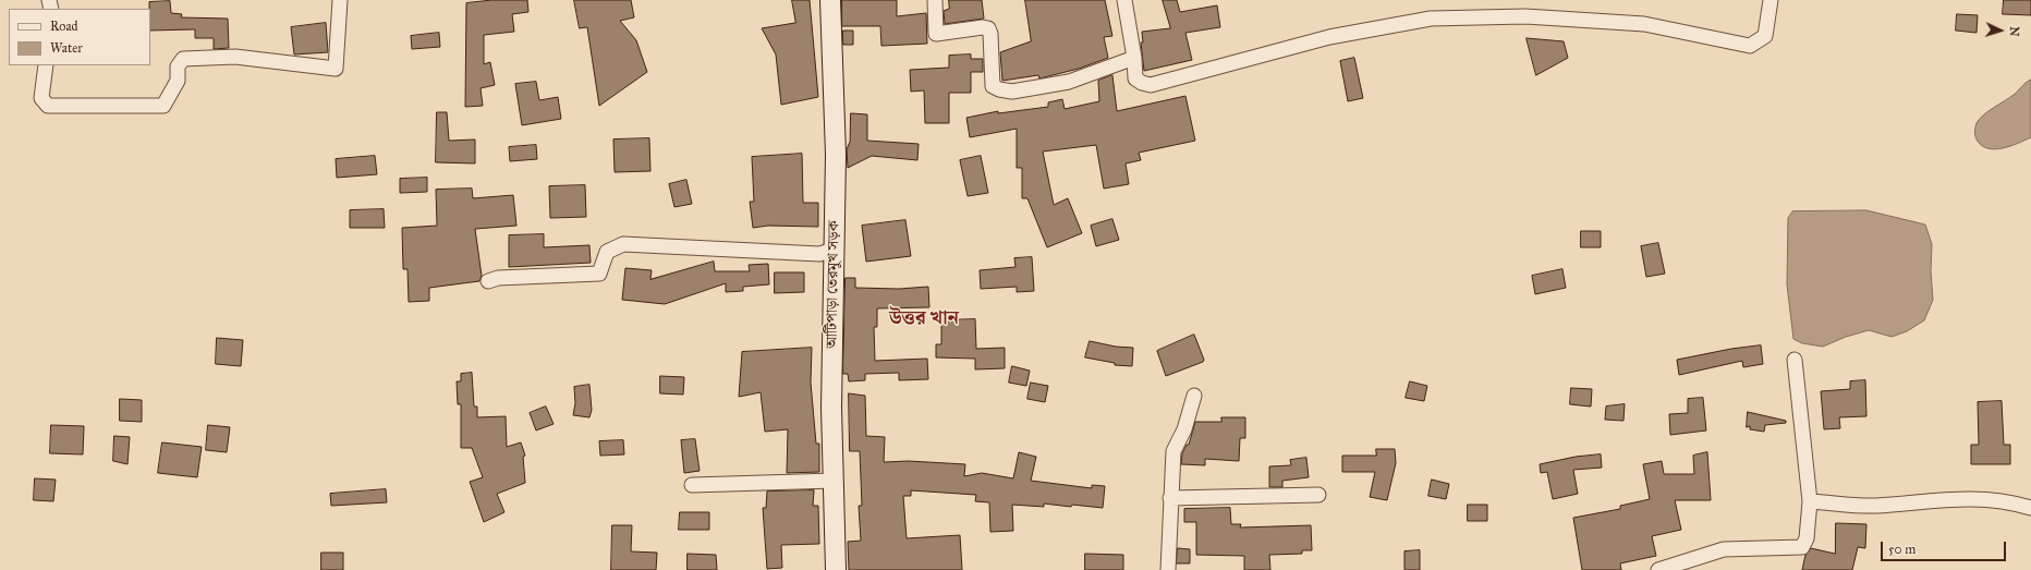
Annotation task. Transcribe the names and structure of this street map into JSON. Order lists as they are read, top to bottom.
{
  "streets": {
    "main road": ["আটিপাড়া তেরমুখ সড়ক"]
  },
  "districts": ["উত্তর খান"],
  "legend": ["Road", "Water"],
  "scale_bar": "50 m",
  "north": "right"
}
